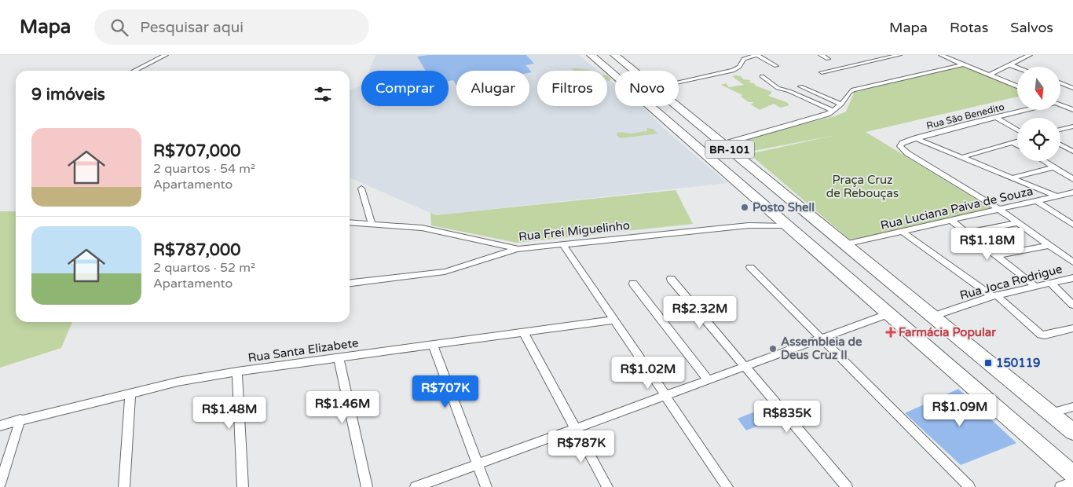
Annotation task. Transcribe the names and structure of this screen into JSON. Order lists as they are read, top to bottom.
{
  "streets": {
    "highway": ["BR-101"],
    "street": [
      "Rua São Benedito",
      "Rua Luciana Paiva de Souza",
      "Rua Frei Miguelinho",
      "Rua Joca Rodrigue",
      "Rua Santa Elizabete"
    ]
  },
  "crossings": [
    ["Rua São Benedito", "Rua Luciana Paiva de Souza"],
    ["BR-101", "Rua Luciana Paiva de Souza"],
    ["BR-101", "Rua Frei Miguelinho"],
    ["BR-101", "Rua Joca Rodrigue"]
  ],
  "parks": ["Praça Cruz de Rebouças"],
  "places": {
    "other": ["Posto Shell", "Assembleia de Deus Cruz II"],
    "health": ["Farmácia Popular"],
    "transit": ["150119"]
  },
  "north": "bottom",
  "page": {
    "header": "Mapa",
    "search": "Pesquisar aqui",
    "nav": ["Mapa", "Rotas", "Salvos"],
    "chip": [
      "Comprar",
      "Alugar",
      "Filtros",
      "Novo"
    ],
    "heading": "9 imóveis",
    "list": [
      {
        "name": "R$707,000",
        "note": "2 quartos · 54 m² · Apartamento"
      },
      {
        "name": "R$787,000",
        "note": "2 quartos · 52 m² · Apartamento"
      }
    ],
    "price": [
      "R$1.18M",
      "R$2.32M",
      "R$1.02M",
      "R$707K",
      "R$1.46M",
      "R$1.09M",
      "R$1.48M",
      "R$835K",
      "R$787K"
    ]
  }
}
